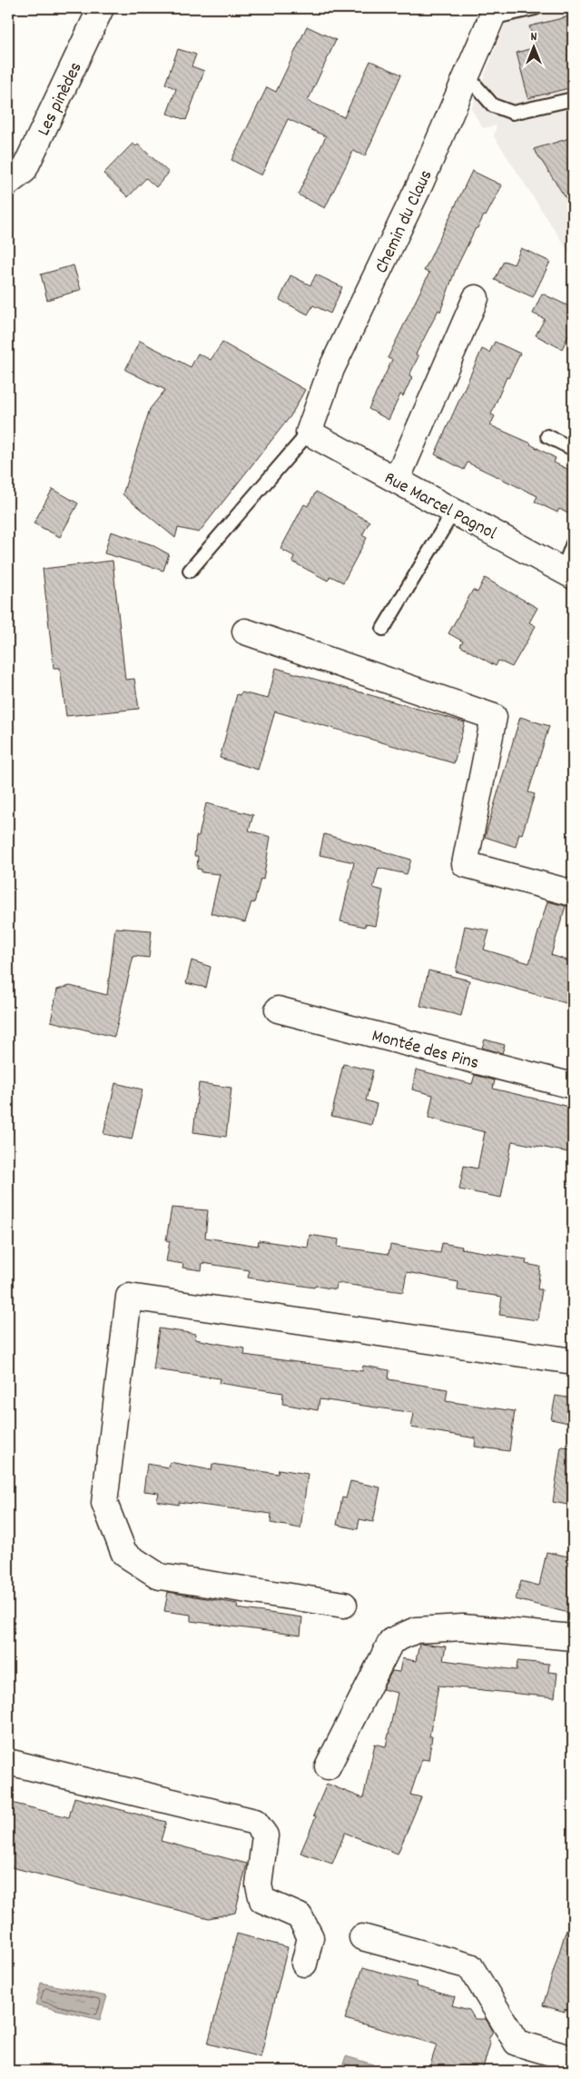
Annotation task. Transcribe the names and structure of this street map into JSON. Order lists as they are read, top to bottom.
{
  "streets": {
    "street": [
      "Les pinèdes",
      "Chemin du Claus",
      "Rue Marcel Pagnol",
      "Montée des Pins"
    ]
  },
  "crossings": [
    ["Chemin du Claus", "Rue Marcel Pagnol"]
  ],
  "north": "top"
}
